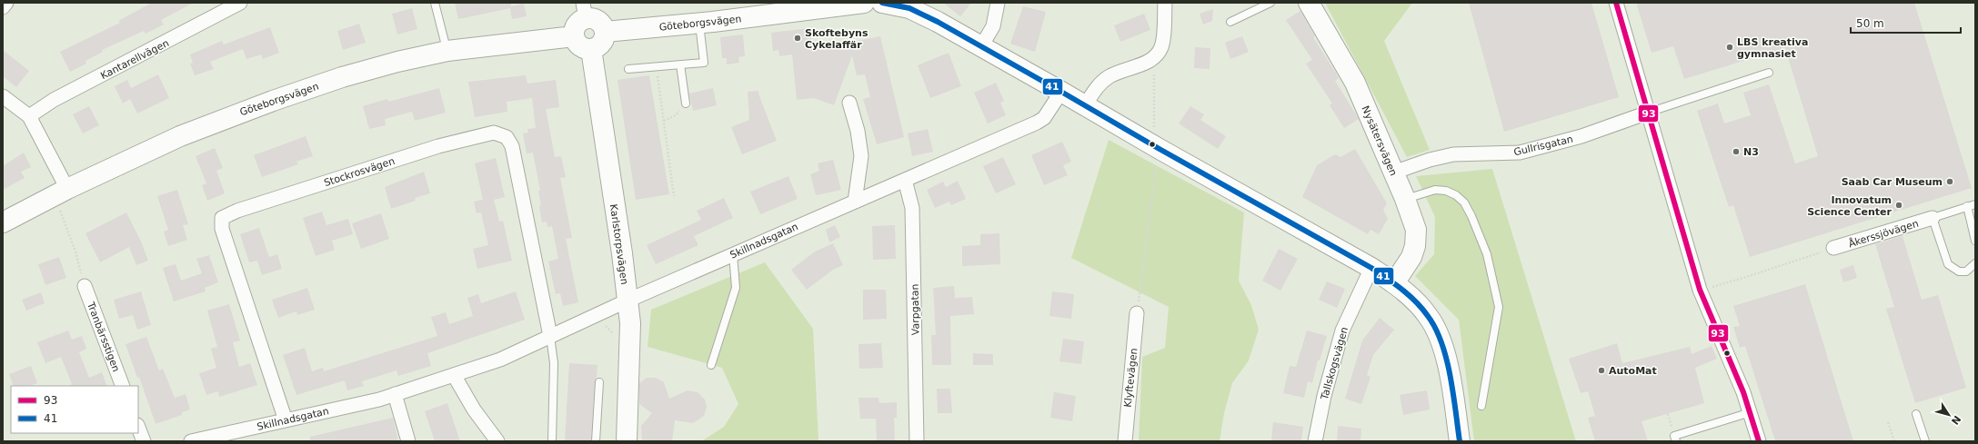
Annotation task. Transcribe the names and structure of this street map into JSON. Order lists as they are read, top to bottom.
{
  "streets": {
    "street": [
      "Göteborgsvägen",
      "Kantarellvägen",
      "Nysätersvägen",
      "Gullrisgatan",
      "Stockrosvägen",
      "Åkerssjövägen",
      "Skillnadsgatan",
      "Karlstorpsvägen",
      "Varpgatan",
      "Tranbärsstigen",
      "Tallskogsvägen",
      "Klyftevägen"
    ]
  },
  "crossings": [
    ["Göteborgsvägen", "Karlstorpsvägen"],
    ["Nysätersvägen", "Gullrisgatan"],
    ["Stockrosvägen", "Skillnadsgatan"],
    ["Skillnadsgatan", "Karlstorpsvägen"],
    ["Skillnadsgatan", "Varpgatan"]
  ],
  "places": [
    "Skoftebyns Cykelaffär",
    "LBS kreativa gymnasiet",
    "N3",
    "Saab Car Museum",
    "Innovatum Science Center",
    "AutoMat"
  ],
  "lines": ["transit line 93", "transit line 41"],
  "legend": ["93", "41"],
  "scale_bar": "50 m",
  "north": "bottom right"
}
